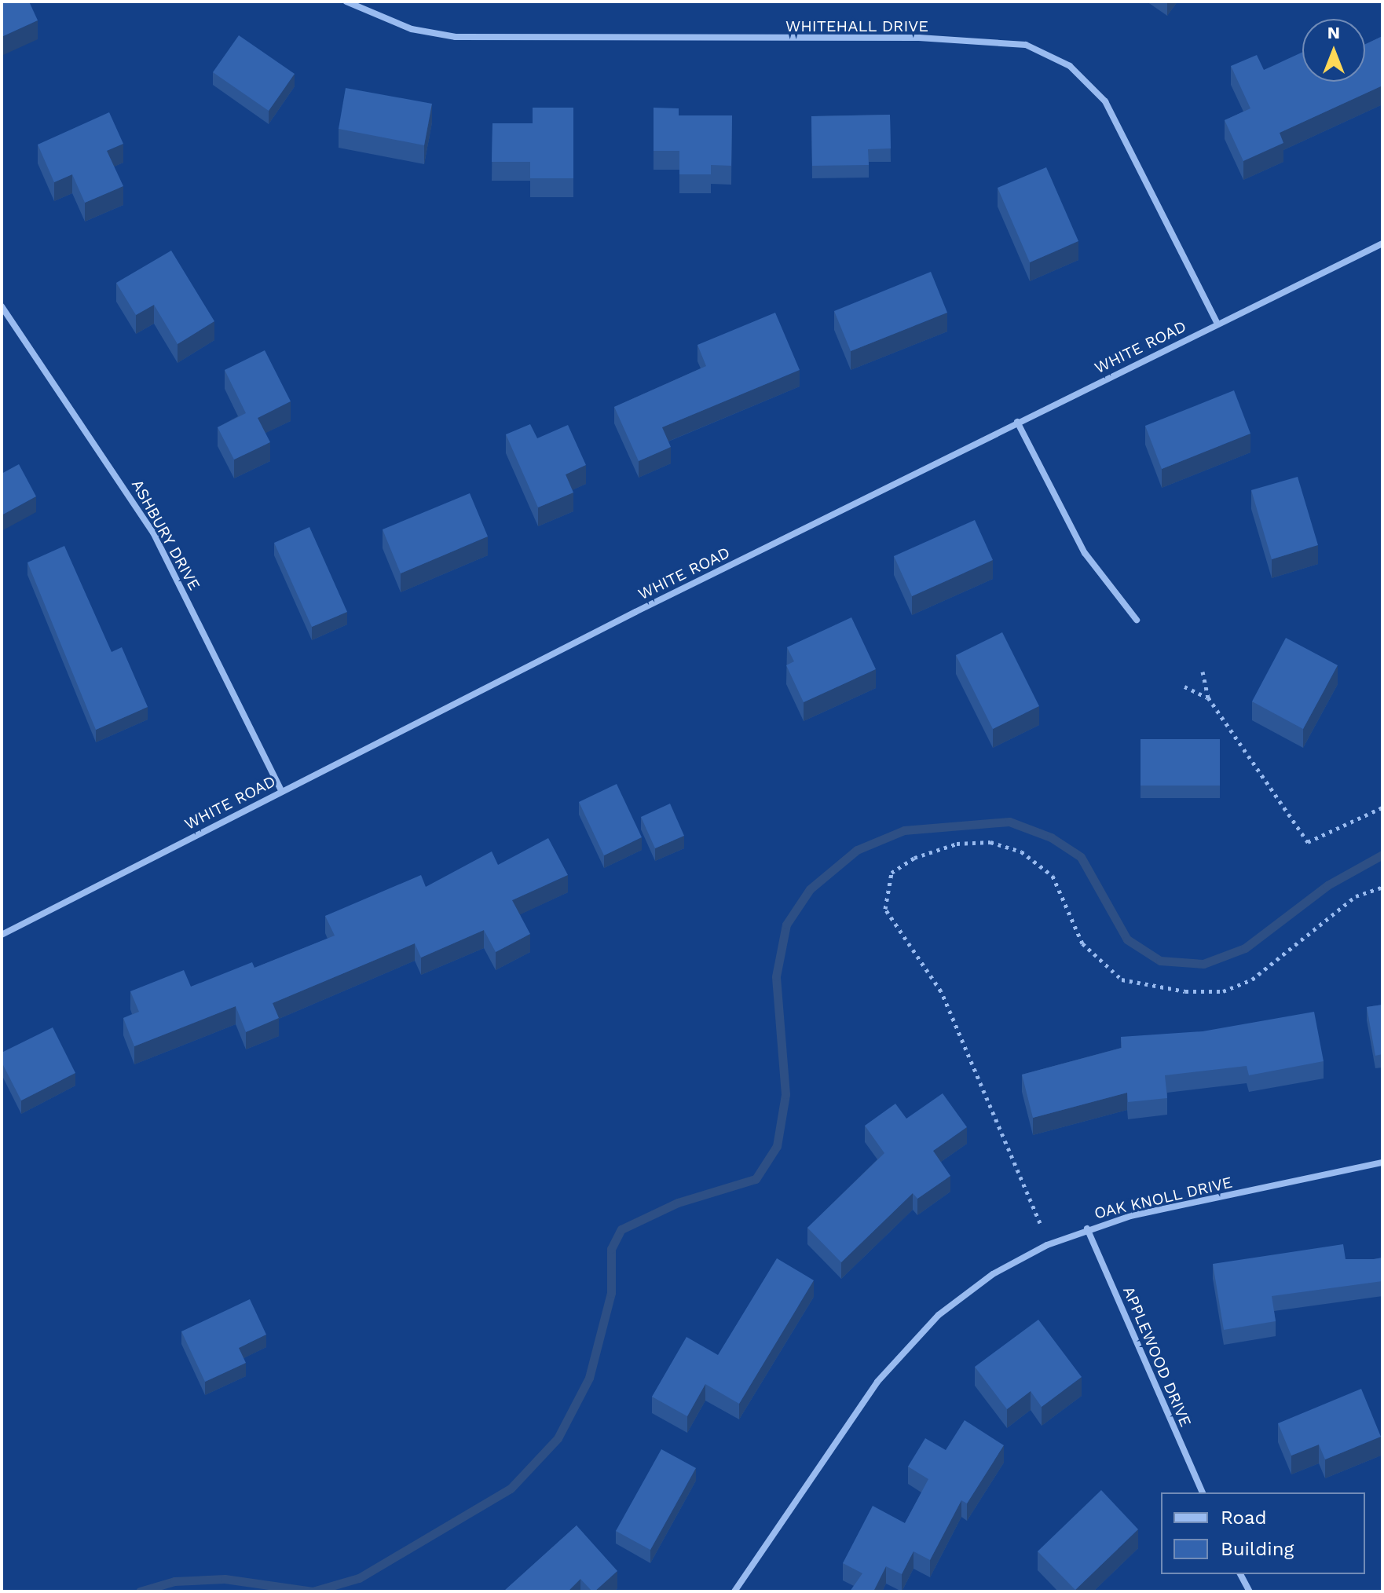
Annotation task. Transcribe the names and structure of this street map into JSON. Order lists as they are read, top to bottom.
{
  "streets": {
    "street": [
      "WHITEHALL DRIVE",
      "WHITE ROAD",
      "ASHBURY DRIVE",
      "OAK KNOLL DRIVE",
      "APPLEWOOD DRIVE"
    ]
  },
  "crossings": [
    ["WHITEHALL DRIVE", "WHITE ROAD"],
    ["WHITE ROAD", "ASHBURY DRIVE"],
    ["OAK KNOLL DRIVE", "APPLEWOOD DRIVE"]
  ],
  "legend": ["Road", "Building"],
  "north": "top"
}
